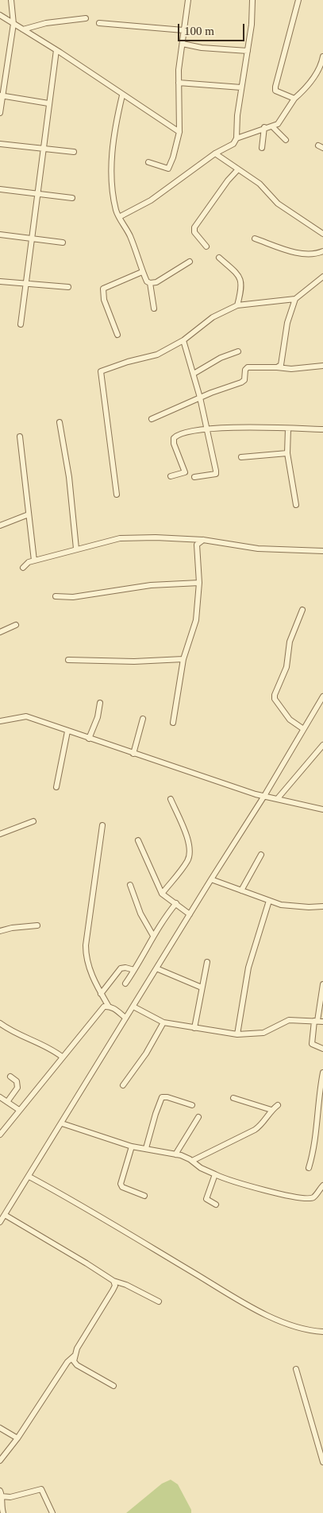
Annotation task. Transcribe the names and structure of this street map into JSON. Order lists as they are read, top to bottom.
{
  "scale_bar": "100 m"
}
